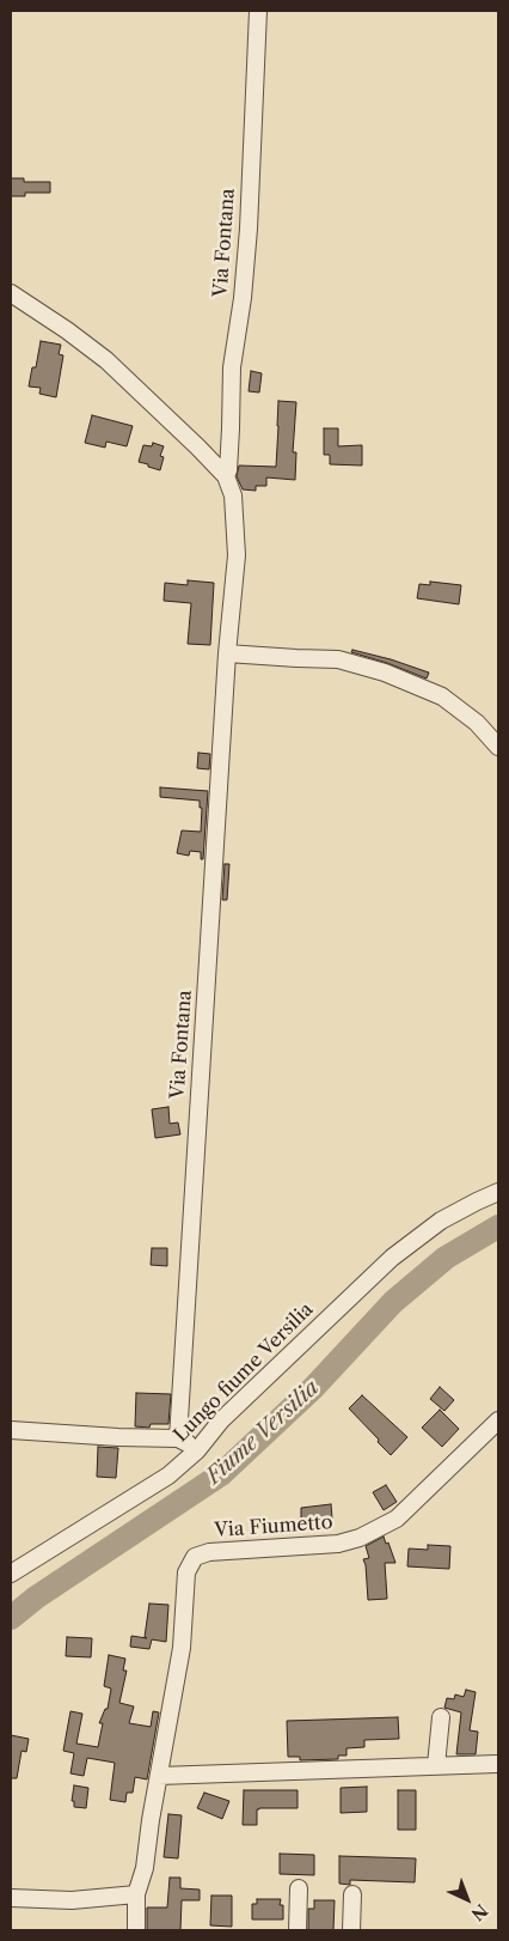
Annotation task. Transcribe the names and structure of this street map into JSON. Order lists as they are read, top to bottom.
{
  "streets": {
    "street": ["Via Fontana", "Lungo fiume Versilia", "Via Fiumetto"]
  },
  "water": ["Fiume Versilia"],
  "north": "bottom right"
}
